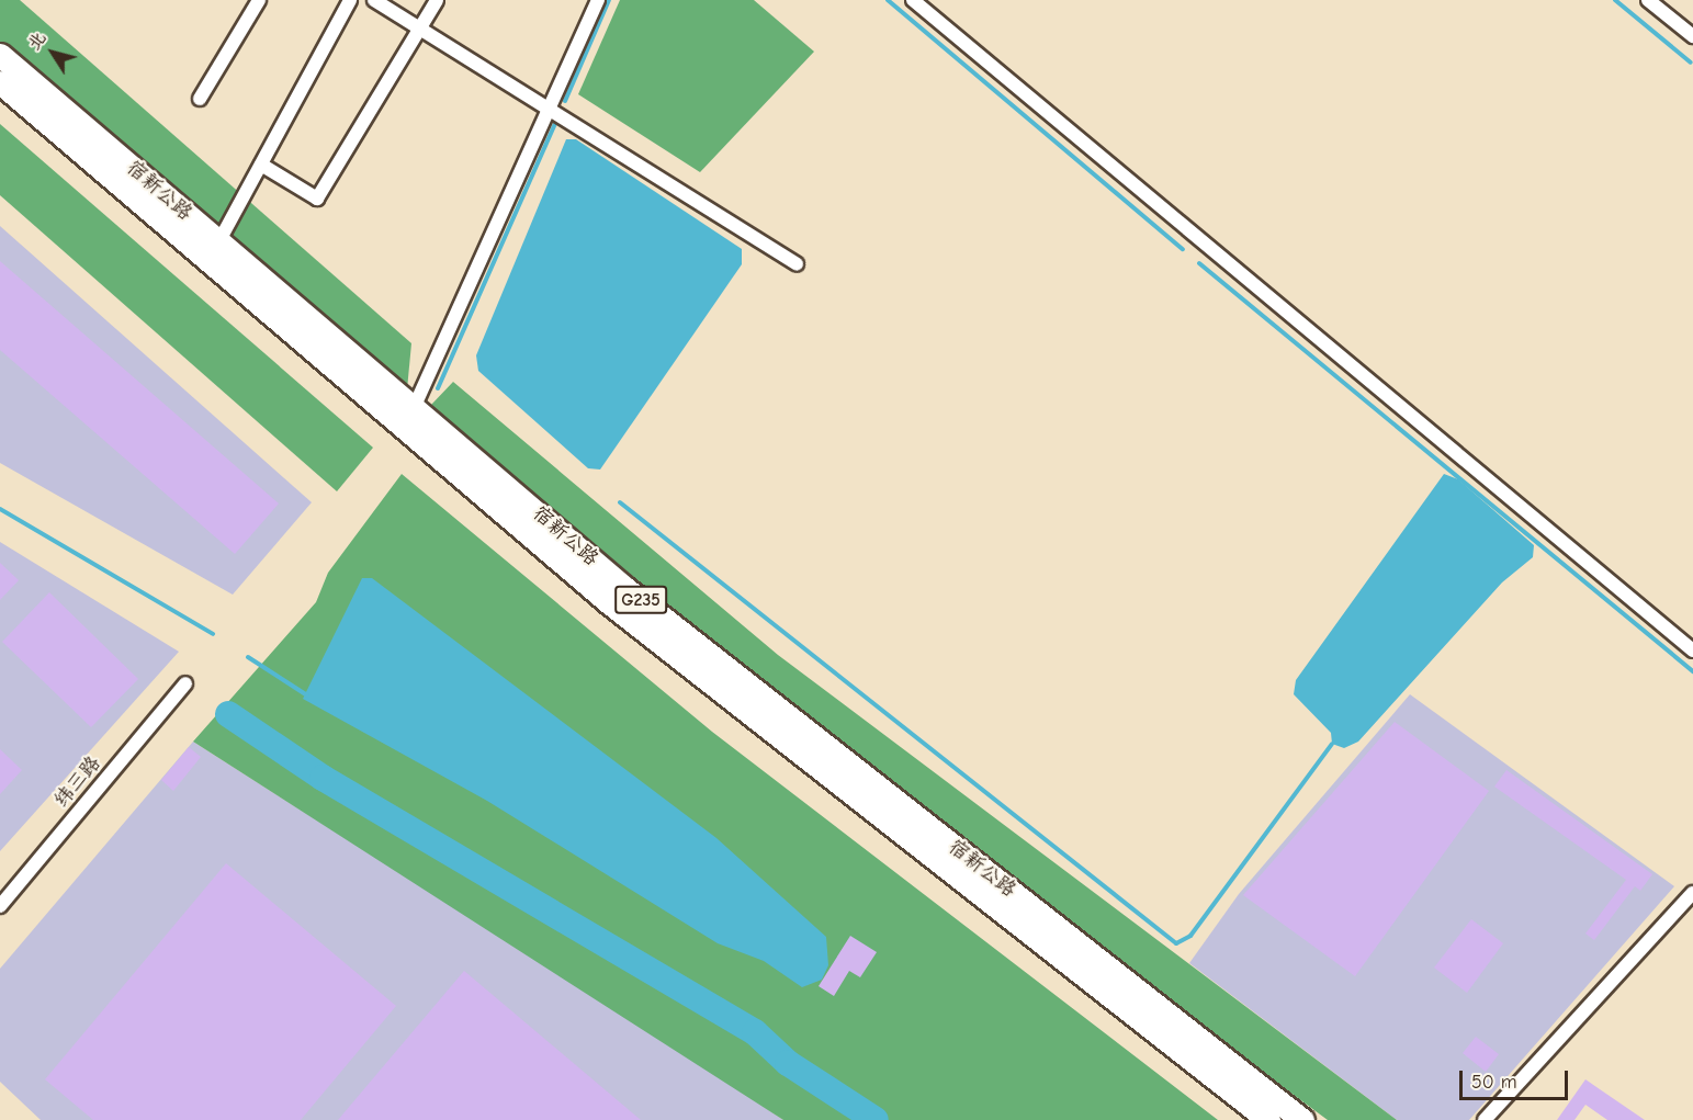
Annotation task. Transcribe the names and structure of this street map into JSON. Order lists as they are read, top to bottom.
{
  "streets": {
    "highway": ["宿新公路", "G235"],
    "street": ["纬三路"]
  },
  "scale_bar": "50 m",
  "north": "top left"
}
